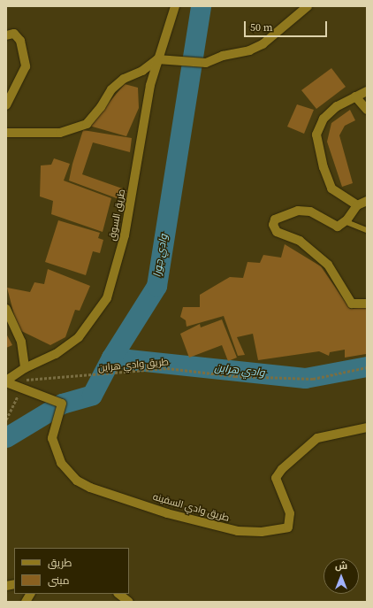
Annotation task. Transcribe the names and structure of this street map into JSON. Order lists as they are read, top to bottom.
{
  "streets": {
    "street": ["طريق السوق", "طريق وادي السفينه"],
    "path": ["طريق وادي هراين"]
  },
  "crossings": [
    ["طريق السوق", "طريق وادي السفينه"]
  ],
  "water": ["وادي جورا", "وادي هراين"],
  "legend": ["طريق", "مبنى"],
  "scale_bar": "50 m",
  "north": "top"
}
